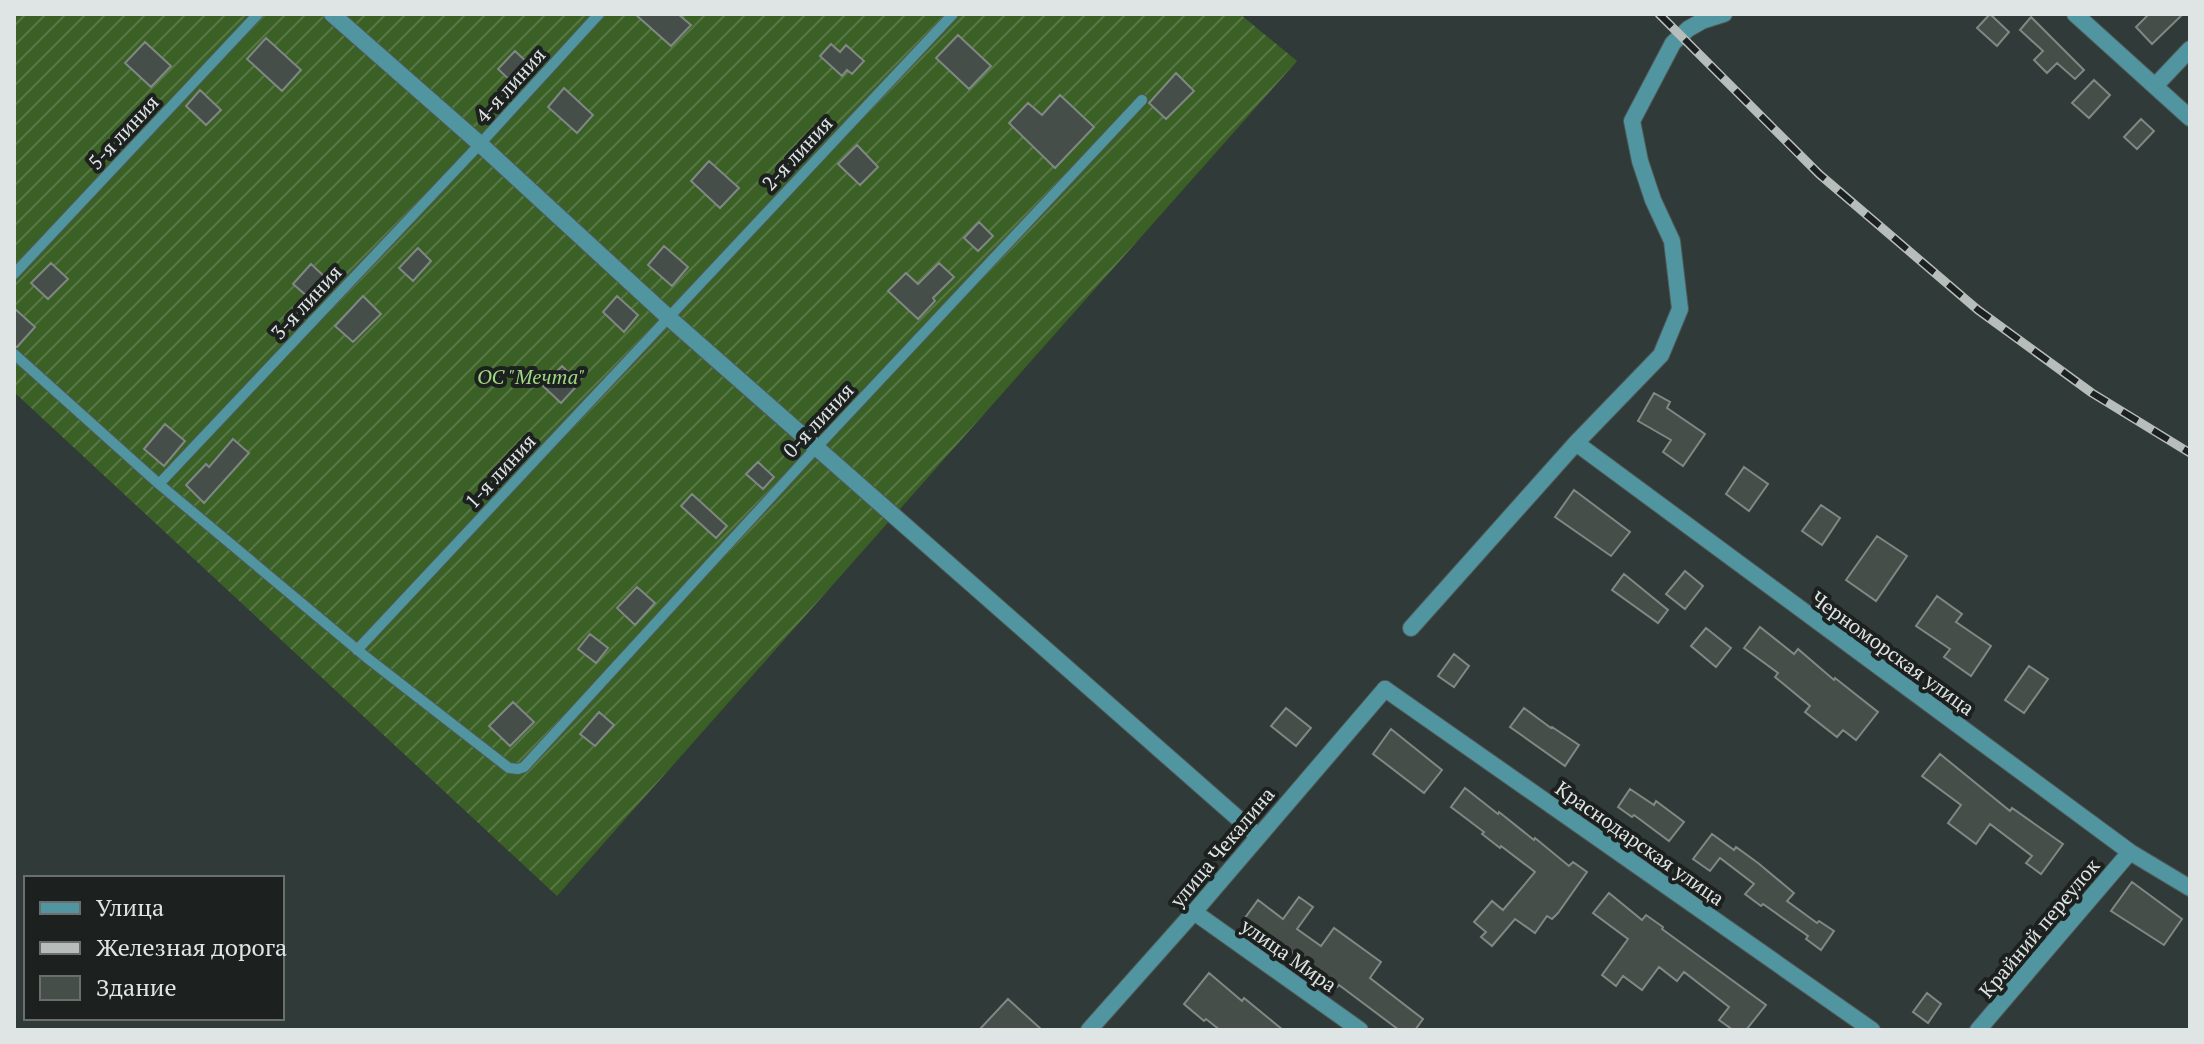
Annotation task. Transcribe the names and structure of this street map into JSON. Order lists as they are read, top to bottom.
{
  "streets": {
    "street": [
      "Черноморская улица",
      "Краснодарская улица",
      "улица Чекалина",
      "Крайний переулок",
      "улица Мира"
    ],
    "lane": [
      "4-я линия",
      "5-я линия",
      "2-я линия",
      "3-я линия",
      "0-я линия",
      "1-я линия"
    ]
  },
  "crossings": [
    ["4-я линия", "3-я линия"],
    ["2-я линия", "1-я линия"],
    ["0-я линия", "1-я линия"],
    ["Черноморская улица", "Крайний переулок"],
    ["Краснодарская улица", "улица Чекалина"],
    ["улица Чекалина", "улица Мира"]
  ],
  "parks": ["ОС \"Мечта\""],
  "legend": ["Улица", "Железная дорога", "Здание"]
}
